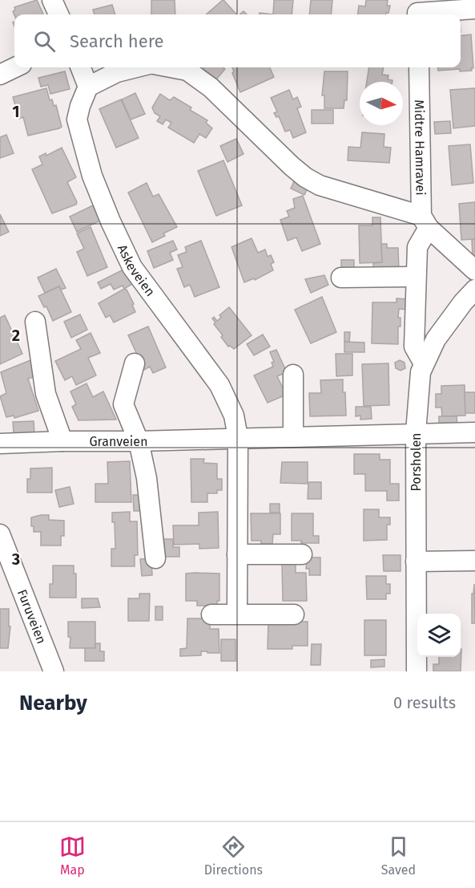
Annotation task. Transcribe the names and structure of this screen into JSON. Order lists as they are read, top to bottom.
{
  "streets": {
    "street": [
      "Midtre Hamravei",
      "Askeveien",
      "Granveien",
      "Porsholen",
      "Furuveien"
    ]
  },
  "crossings": [
    ["Askeveien", "Granveien"],
    ["Granveien", "Porsholen"]
  ],
  "north": "right",
  "page": {
    "search": "Search here",
    "heading": ["Nearby", "0 results"],
    "nav": ["Map", "Directions", "Saved"]
  },
  "grid": {
    "rows": ["1", "2", "3"]
  }
}
